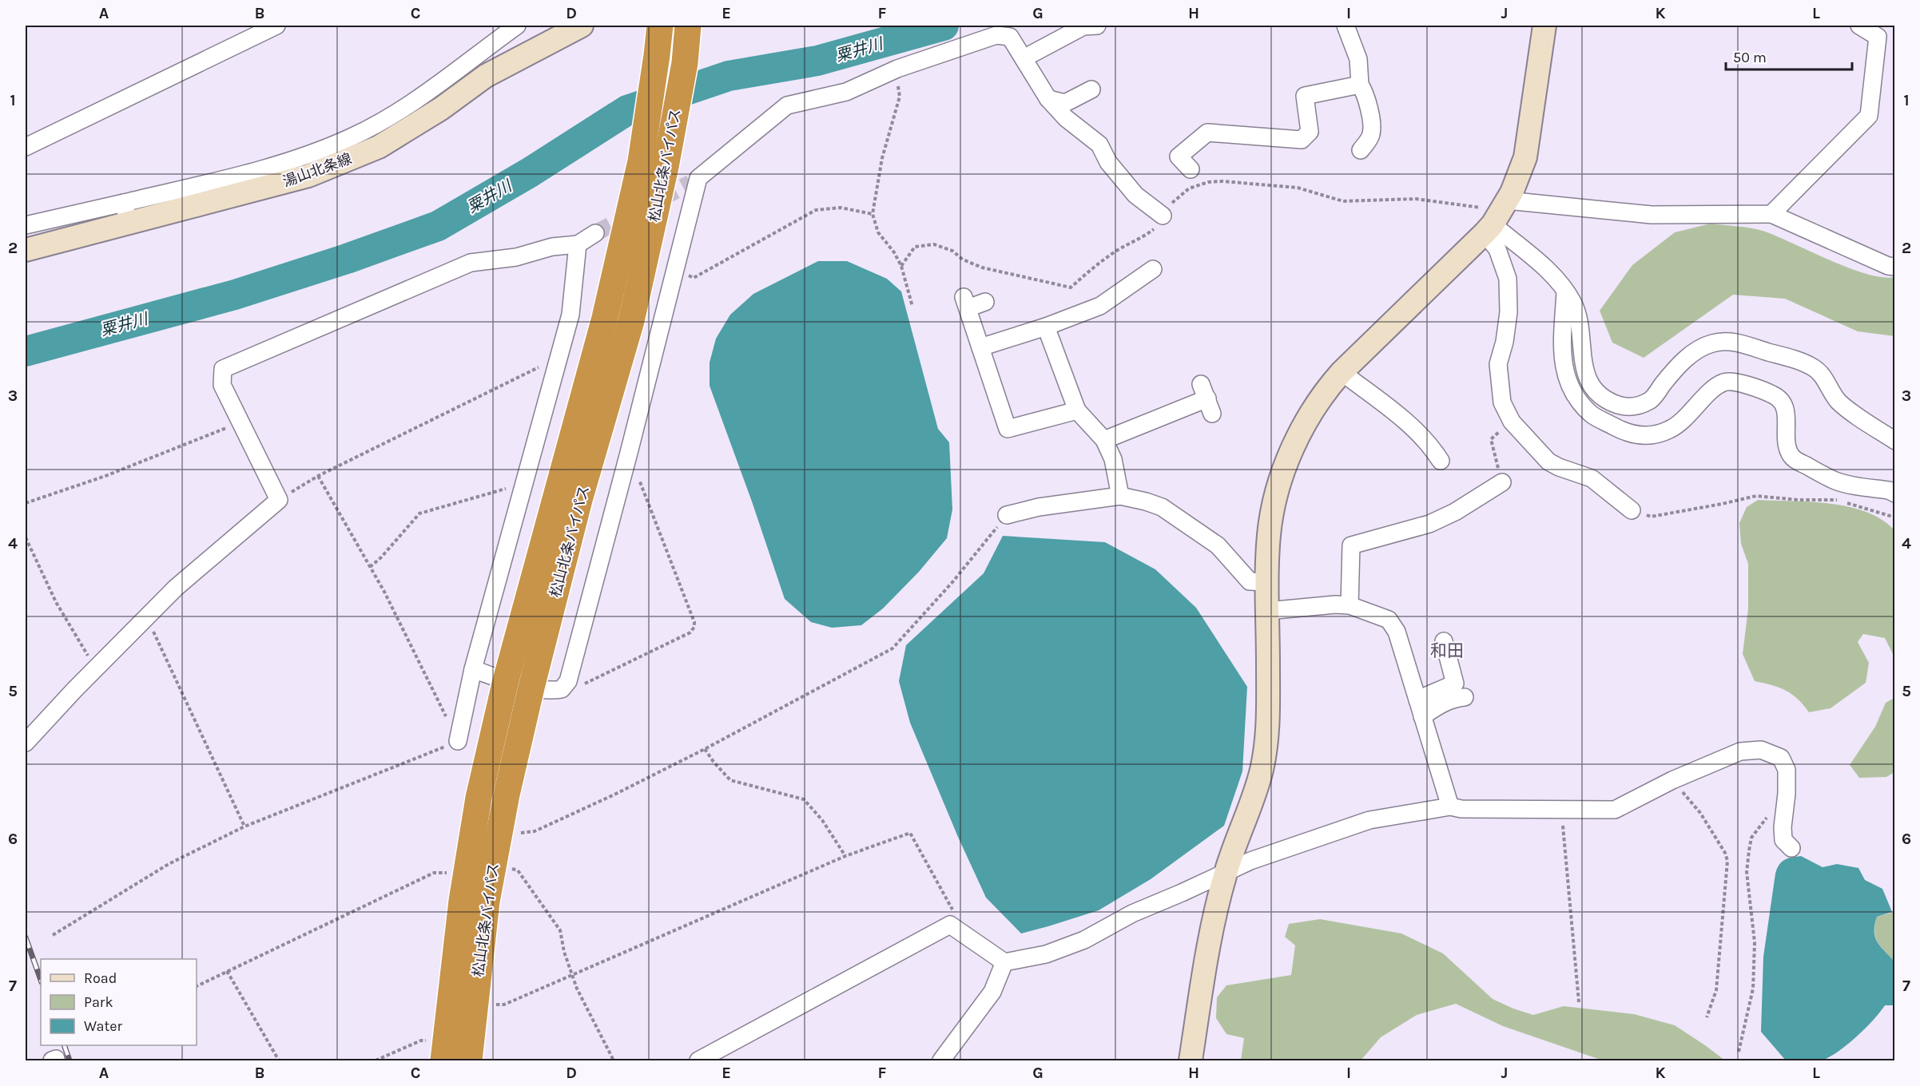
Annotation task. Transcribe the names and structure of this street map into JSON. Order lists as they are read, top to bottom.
{
  "streets": {
    "highway": ["松山北条バイパス"],
    "street": ["湯山北条線"]
  },
  "districts": ["和田"],
  "water": ["粟井川"],
  "legend": ["Road", "Park", "Water"],
  "scale_bar": "50 m",
  "grid": {
    "columns": [
      "A",
      "B",
      "C",
      "D",
      "E",
      "F",
      "G",
      "H",
      "I",
      "J",
      "K",
      "L"
    ],
    "rows": [
      "1",
      "2",
      "3",
      "4",
      "5",
      "6",
      "7"
    ]
  }
}
